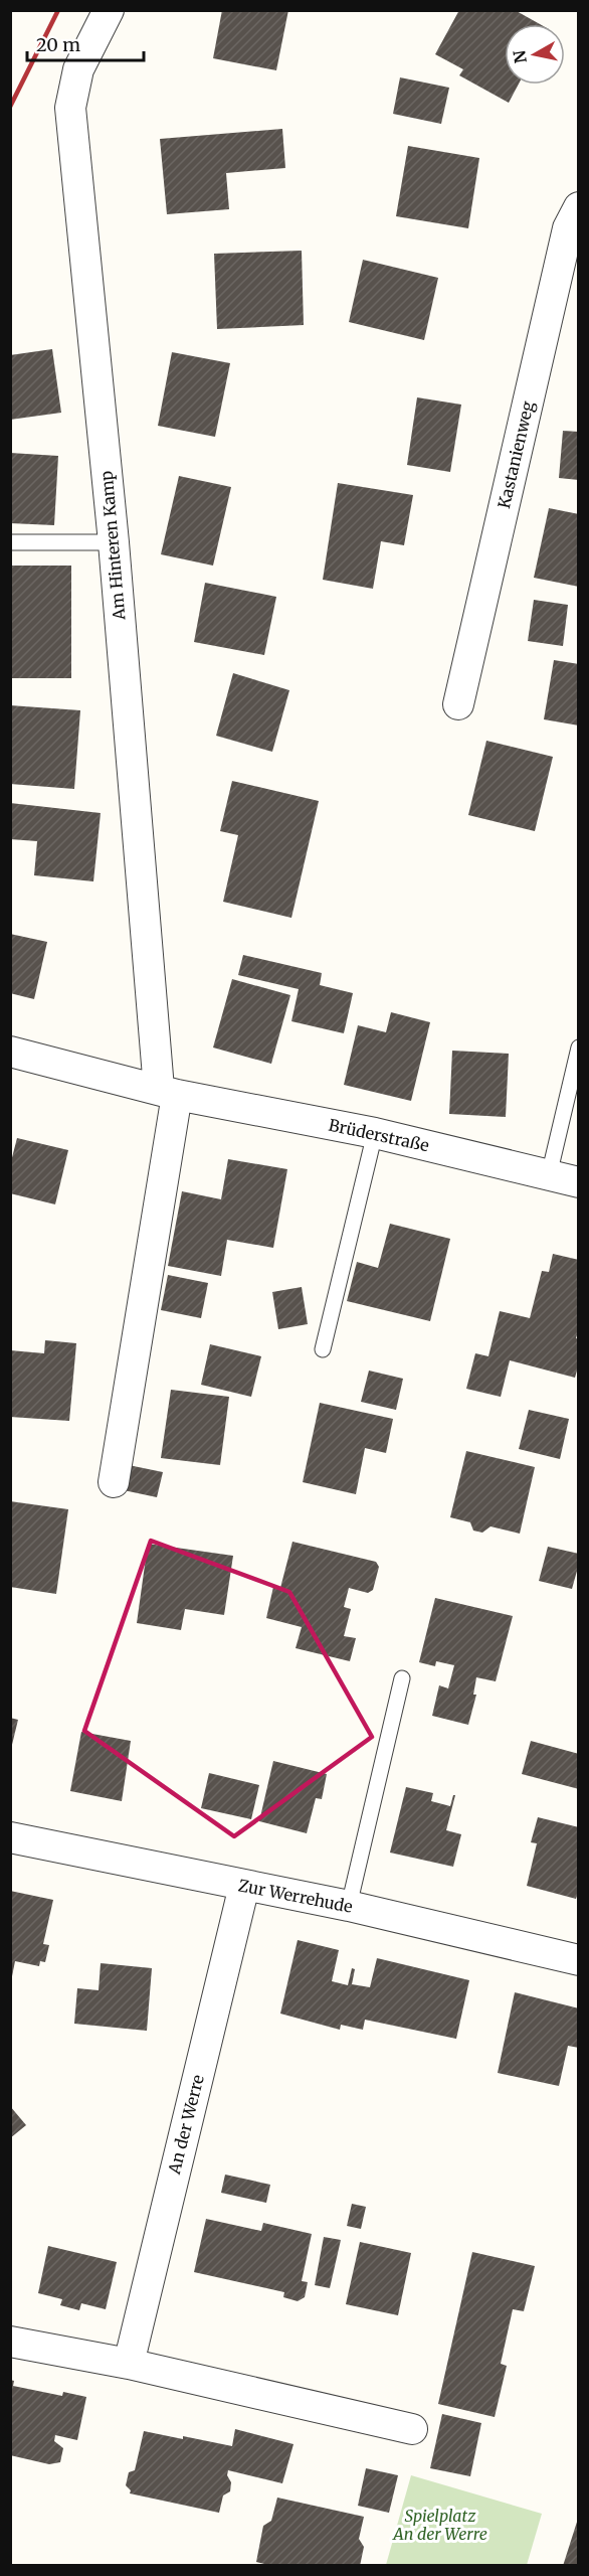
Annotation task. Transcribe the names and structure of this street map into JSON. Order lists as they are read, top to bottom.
{
  "streets": {
    "street": [
      "Kastanienweg",
      "Am Hinteren Kamp",
      "Brüderstraße",
      "Zur Werrehude",
      "An der Werre"
    ]
  },
  "crossings": [
    ["Am Hinteren Kamp", "Brüderstraße"],
    ["Zur Werrehude", "An der Werre"]
  ],
  "parks": ["Spielplatz An der Werre"],
  "scale_bar": "20 m",
  "north": "left"
}
